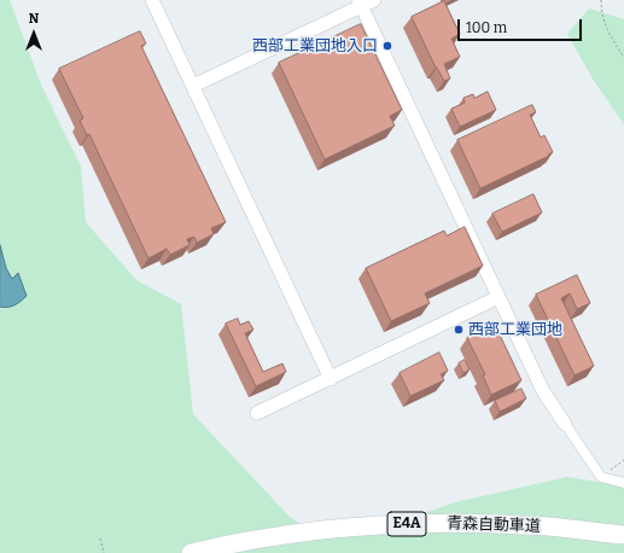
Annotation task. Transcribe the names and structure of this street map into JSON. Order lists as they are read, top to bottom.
{
  "streets": {
    "highway": ["E4A", "青森自動車道"]
  },
  "places": ["西部工業団地入口", "西部工業団地"],
  "scale_bar": "100 m",
  "north": "top"
}
